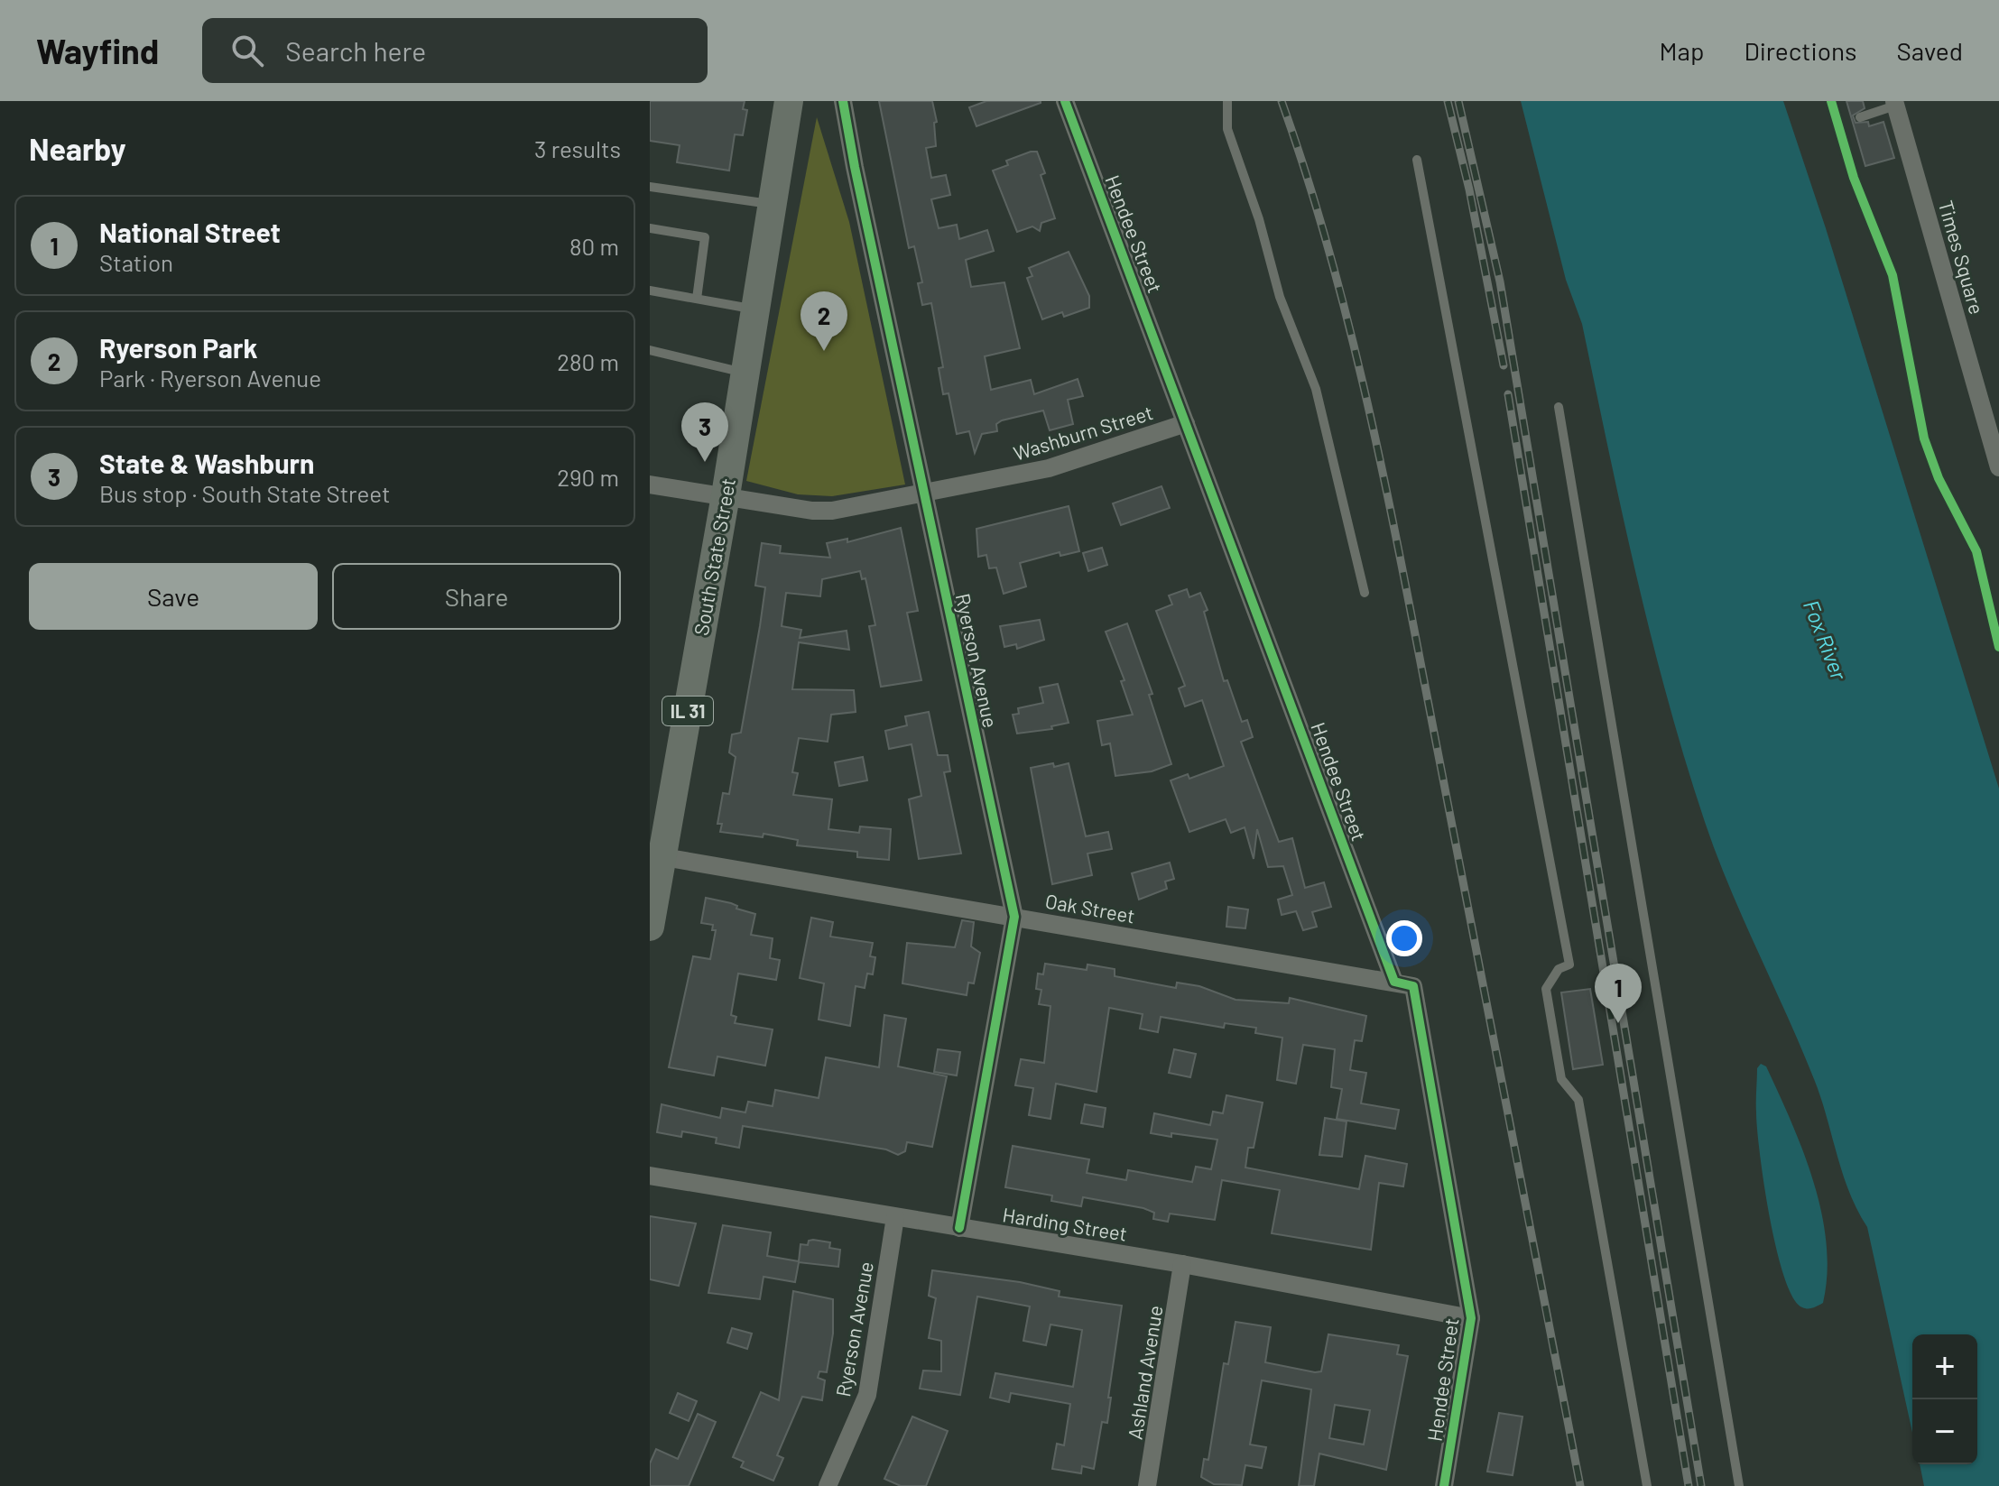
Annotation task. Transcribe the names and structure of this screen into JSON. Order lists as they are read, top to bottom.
{
  "streets": {
    "main road": ["South State Street", "IL 31"],
    "street": [
      "Hendee Street",
      "Times Square",
      "Washburn Street",
      "Ryerson Avenue",
      "Oak Street",
      "Harding Street",
      "Ashland Avenue"
    ]
  },
  "crossings": [
    ["Hendee Street", "Washburn Street"],
    ["Hendee Street", "Oak Street"],
    ["Hendee Street", "Harding Street"],
    ["Washburn Street", "South State Street"],
    ["Washburn Street", "Ryerson Avenue"],
    ["South State Street", "Oak Street"],
    ["Ryerson Avenue", "Oak Street"],
    ["Ryerson Avenue", "Harding Street"],
    ["Harding Street", "Ashland Avenue"]
  ],
  "water": ["Fox River"],
  "page": {
    "header": "Wayfind",
    "search": "Search here",
    "nav": ["Map", "Directions", "Saved"],
    "heading": ["Nearby", "3 results"],
    "list": [
      {
        "mark": "1",
        "name": "National Street",
        "note": "Station",
        "value": "80 m"
      },
      {
        "mark": "2",
        "name": "Ryerson Park",
        "note": "Park · Ryerson Avenue",
        "value": "280 m"
      },
      {
        "mark": "3",
        "name": "State & Washburn",
        "note": "Bus stop · South State Street",
        "value": "290 m"
      }
    ],
    "pins": ["2", "3", "1"],
    "buttons": ["Save", "Share"],
    "map_buttons": ["+", "−"]
  }
}
